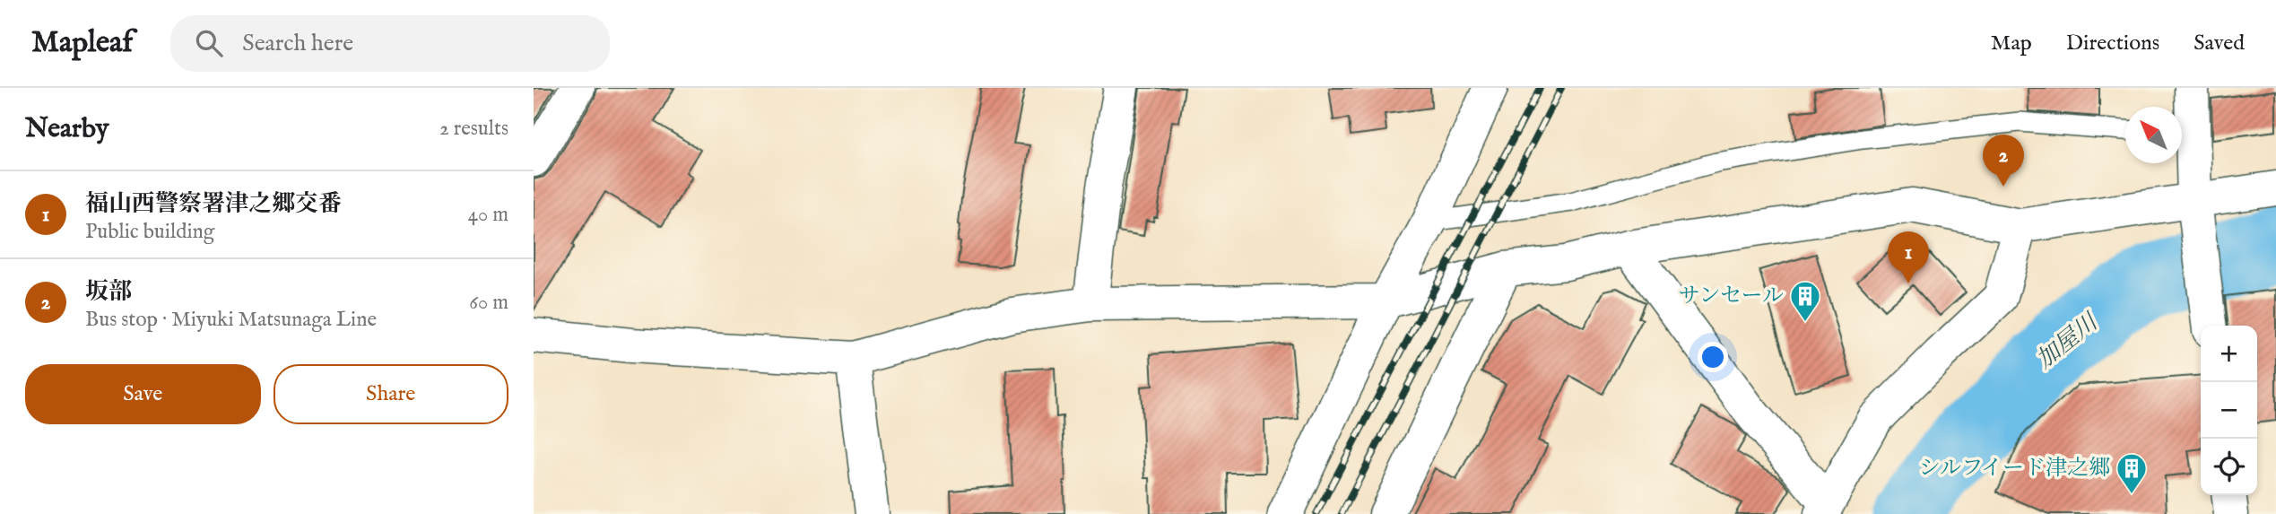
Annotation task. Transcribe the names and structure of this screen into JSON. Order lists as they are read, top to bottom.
{
  "water": ["加屋川"],
  "places": {
    "building": ["サンセール", "シルフイード津之郷"]
  },
  "north": "top left",
  "page": {
    "header": "Mapleaf",
    "search": "Search here",
    "nav": ["Map", "Directions", "Saved"],
    "heading": ["Nearby", "2 results"],
    "pins": ["2", "1"],
    "list": [
      {
        "mark": "1",
        "name": "福山西警察署津之郷交番",
        "note": "Public building",
        "value": "40 m"
      },
      {
        "mark": "2",
        "name": "坂部",
        "note": "Bus stop · Miyuki Matsunaga Line",
        "value": "60 m"
      }
    ],
    "map_buttons": ["+", "−"],
    "buttons": ["Save", "Share"]
  }
}
